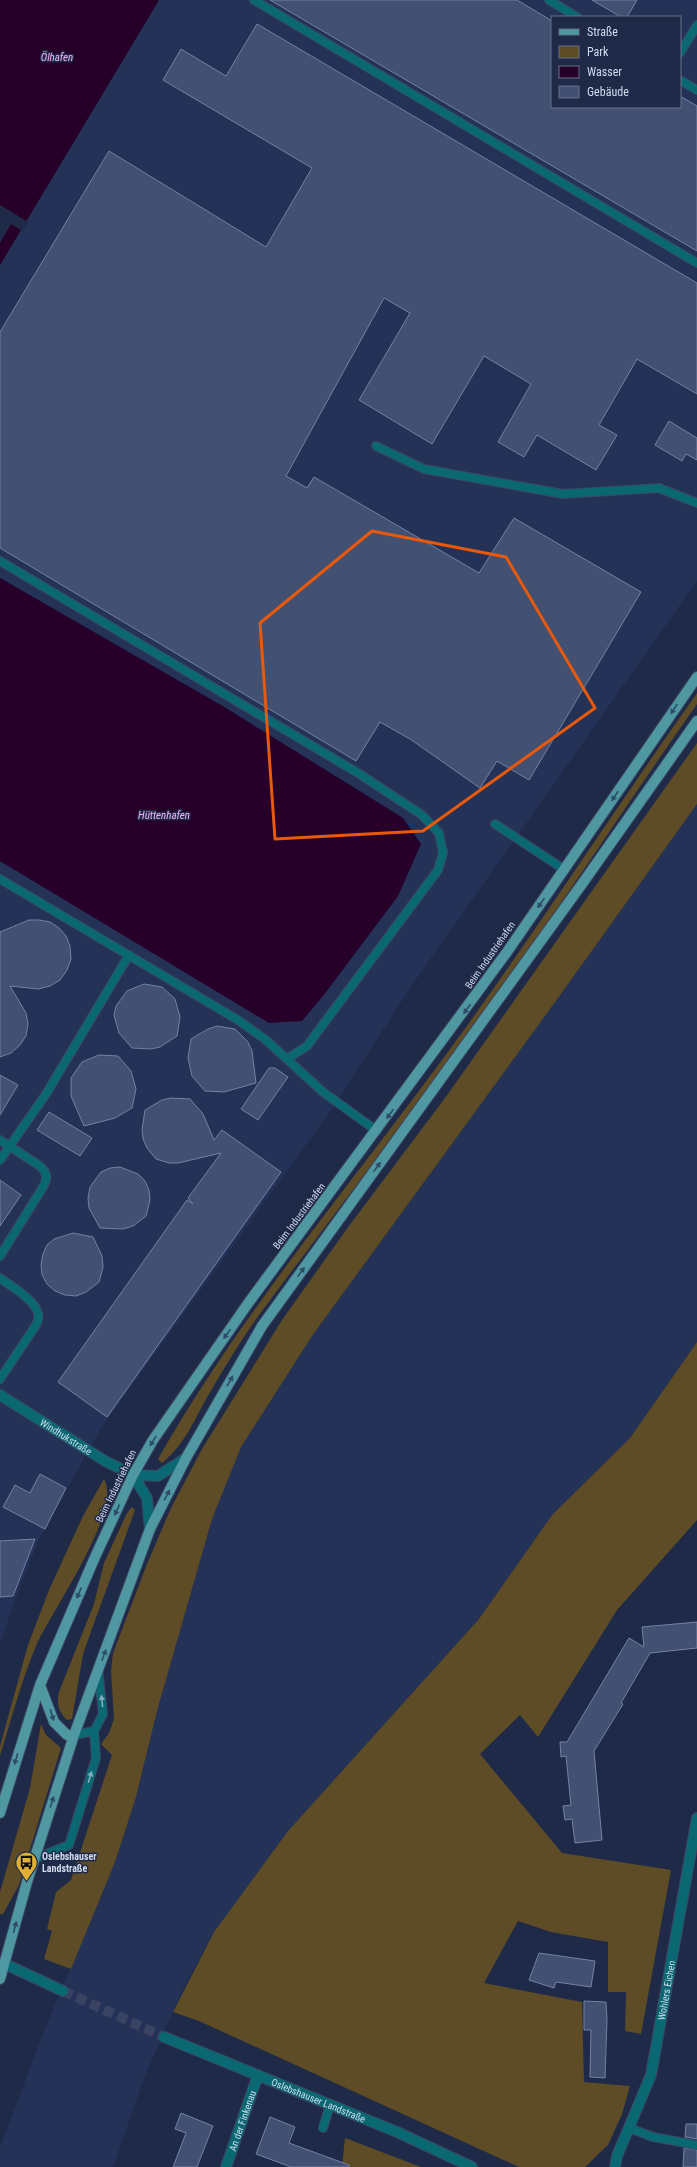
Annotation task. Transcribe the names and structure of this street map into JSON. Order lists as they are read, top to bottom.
{
  "streets": {
    "main road": ["Beim Industriehafen"],
    "street": [
      "Windhukstraße",
      "Wohlers Eichen",
      "Oslebshauser Landstraße",
      "An der Finkenau"
    ]
  },
  "crossings": [
    ["Beim Industriehafen", "Windhukstraße"],
    ["Oslebshauser Landstraße", "An der Finkenau"]
  ],
  "water": ["Ölhafen", "Hüttenhafen"],
  "places": {
    "bus stop": ["Oslebshauser Landstraße"]
  },
  "legend": [
    "Straße",
    "Park",
    "Wasser",
    "Gebäude"
  ]
}
